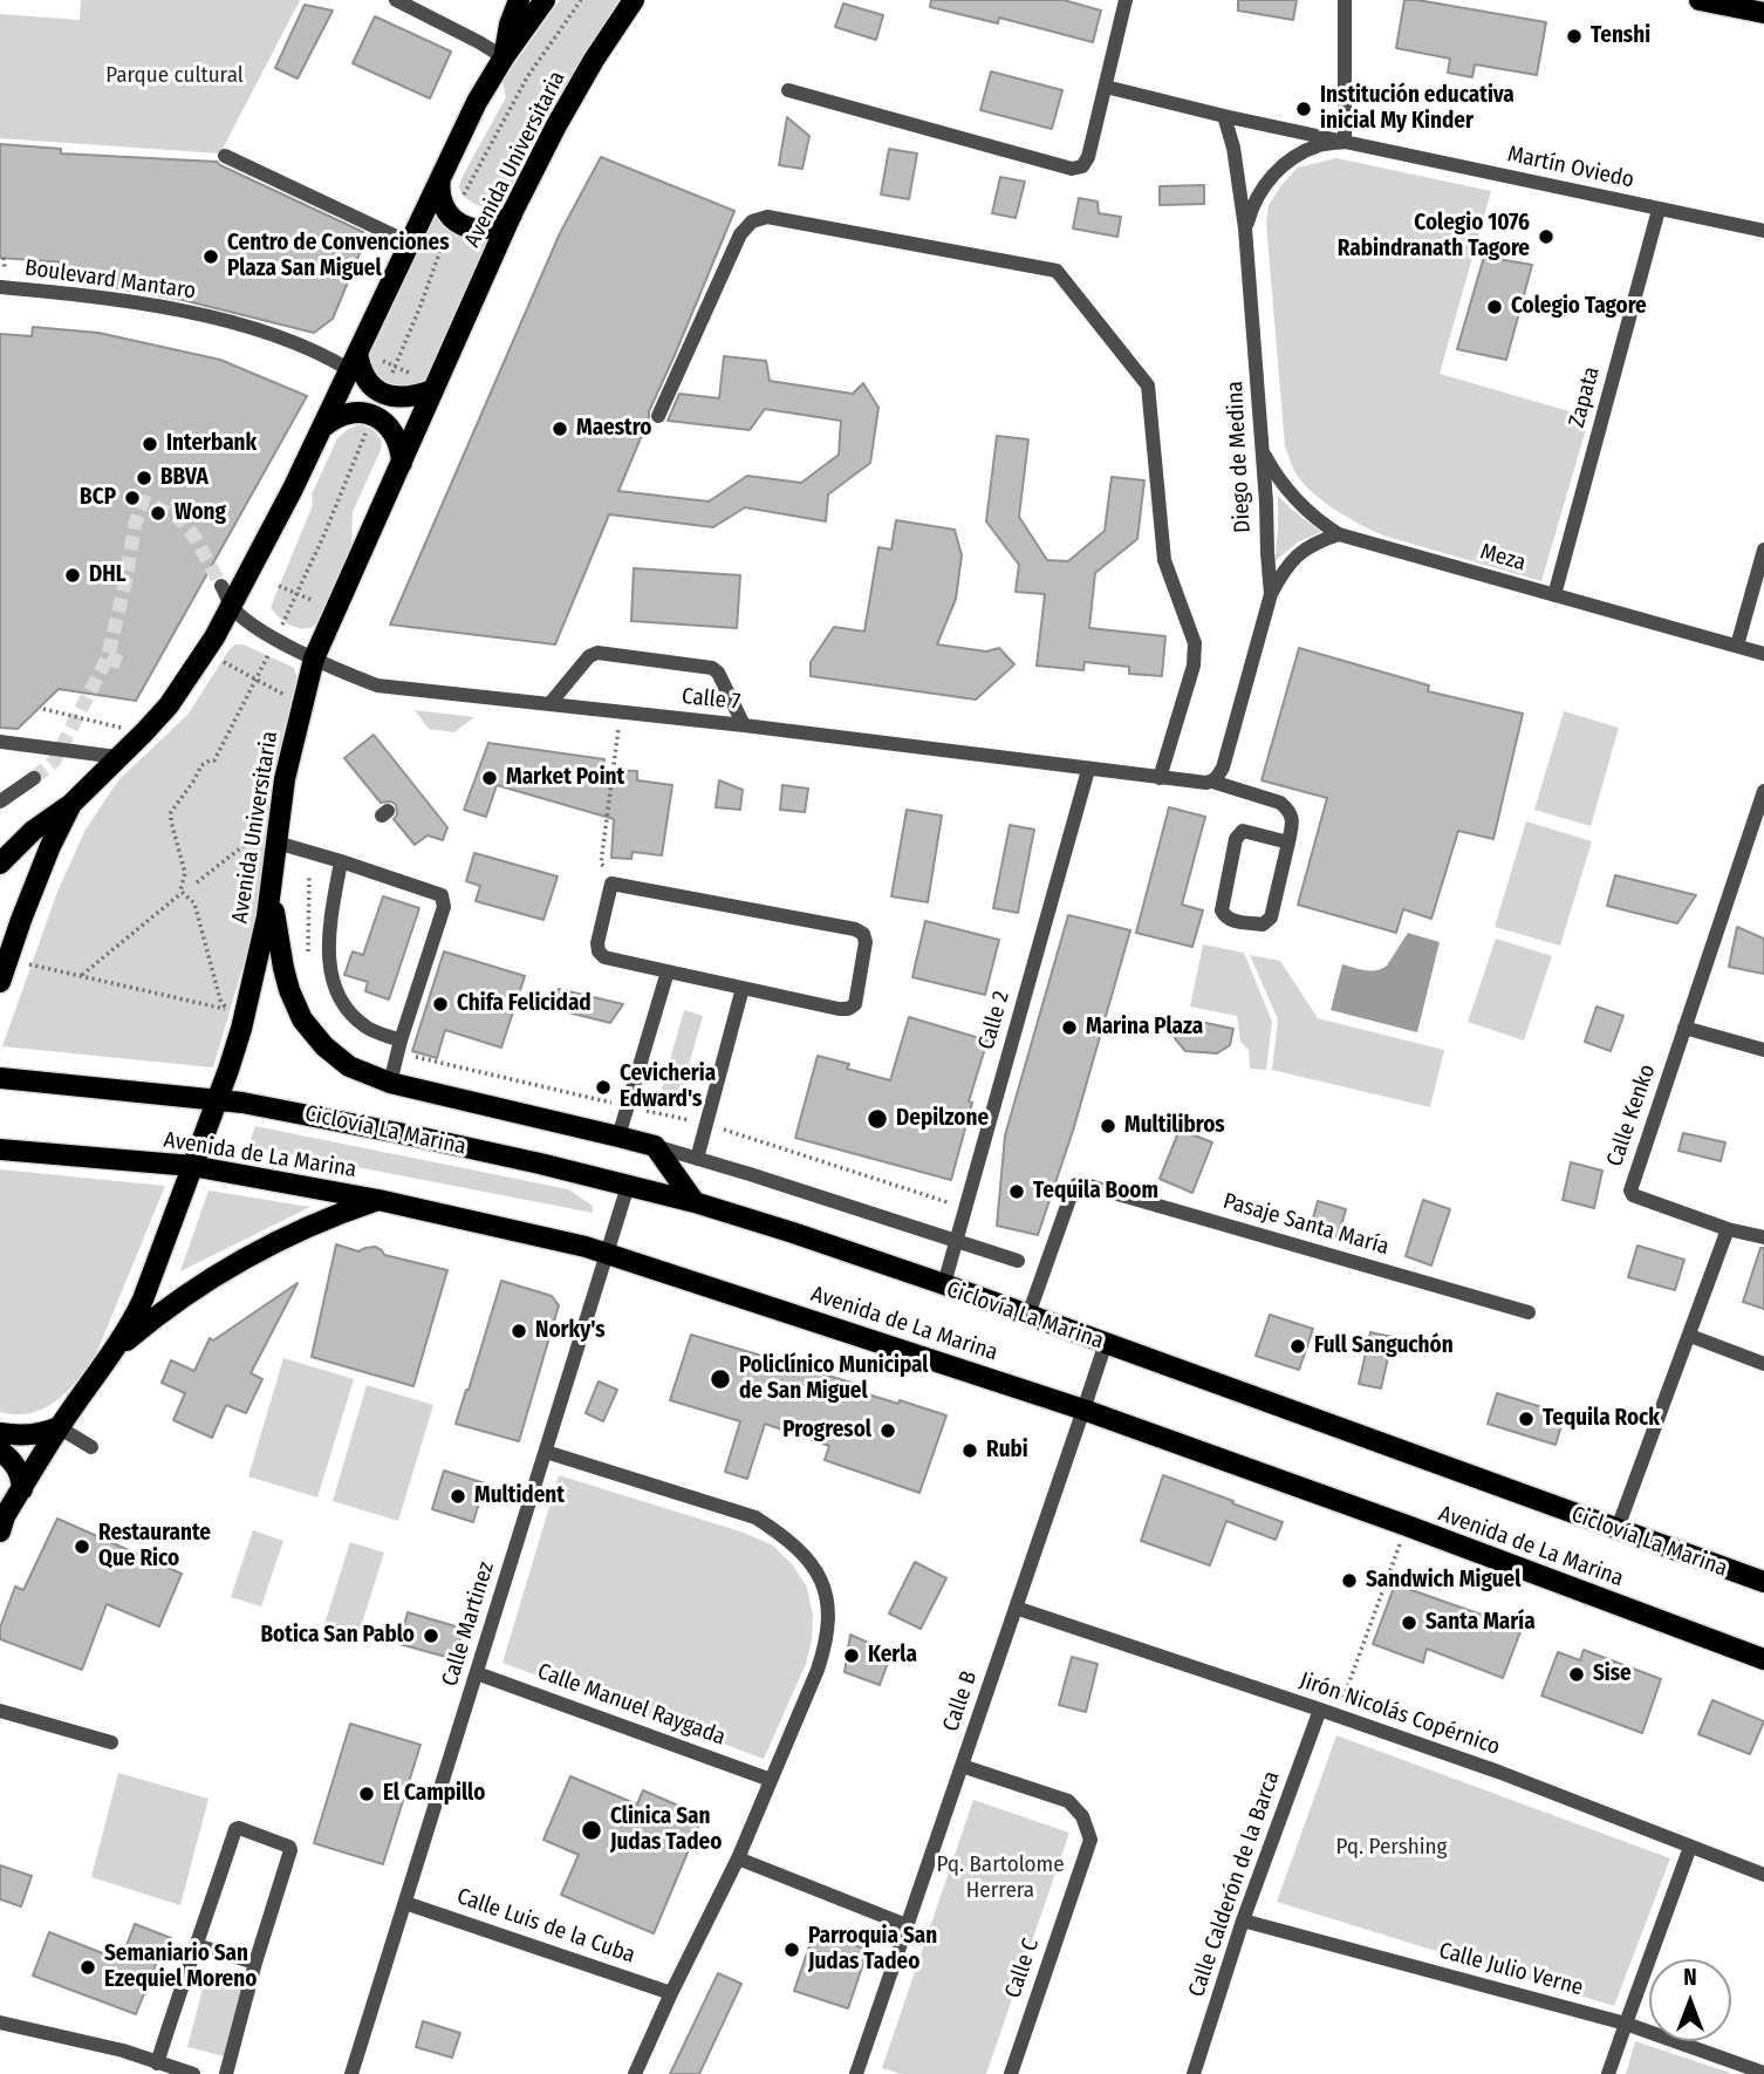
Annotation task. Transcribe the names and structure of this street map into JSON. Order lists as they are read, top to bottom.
{
  "streets": {
    "main road": ["Avenida Universitaria", "Avenida de La Marina"],
    "street": [
      "Martín Oviedo",
      "Boulevard Mantaro",
      "Zapata",
      "Diego de Medina",
      "Meza",
      "Calle 7",
      "Calle 2",
      "Calle Kenko",
      "Pasaje Santa María",
      "Calle Martinez",
      "Calle B",
      "Calle Manuel Raygada",
      "Jirón Nicolás Copérnico",
      "Calle Calderón de la Barca",
      "Calle Luis de la Cuba",
      "Calle C",
      "Calle Julio Verne"
    ]
  },
  "crossings": [
    ["Avenida Universitaria", "Calle 7"],
    ["Avenida Universitaria", "Avenida de La Marina"],
    ["Martín Oviedo", "Zapata"],
    ["Martín Oviedo", "Diego de Medina"],
    ["Zapata", "Meza"],
    ["Diego de Medina", "Meza"],
    ["Diego de Medina", "Calle 7"],
    ["Calle 7", "Calle 2"],
    ["Calle 2", "Avenida de La Marina"],
    ["Avenida de La Marina", "Pasaje Santa María"],
    ["Avenida de La Marina", "Calle Martinez"],
    ["Avenida de La Marina", "Calle B"],
    ["Calle Martinez", "Calle Manuel Raygada"],
    ["Calle Martinez", "Calle Luis de la Cuba"],
    ["Calle B", "Jirón Nicolás Copérnico"],
    ["Calle B", "Calle C"],
    ["Jirón Nicolás Copérnico", "Calle Calderón de la Barca"],
    ["Calle Calderón de la Barca", "Calle Julio Verne"]
  ],
  "parks": ["Parque cultural", "Pq. Pershing", "Pq. Bartolome Herrera"],
  "places": [
    "Tenshi",
    "Institución educativa inicial My Kinder",
    "Colegio 1076 Rabindranath Tagore",
    "Centro de Convenciones Plaza San Miguel",
    "Colegio Tagore",
    "Maestro",
    "Interbank",
    "BBVA",
    "BCP",
    "Wong",
    "DHL",
    "Market Point",
    "Chifa Felicidad",
    "Marina Plaza",
    "Cevicheria Edward's",
    "Depilzone",
    "Multilibros",
    "Tequila Boom",
    "Norky's",
    "Full Sanguchón",
    "Policlínico Municipal de San Miguel",
    "Tequila Rock",
    "Progresol",
    "Rubi",
    "Multident",
    "Restaurante Que Rico",
    "Sandwich Miguel",
    "Santa María",
    "Botica San Pablo",
    "Kerla",
    "Sise",
    "El Campillo",
    "Clinica San Judas Tadeo",
    "Parroquia San Judas Tadeo",
    "Semaniario San Ezequiel Moreno"
  ],
  "north": "top"
}
